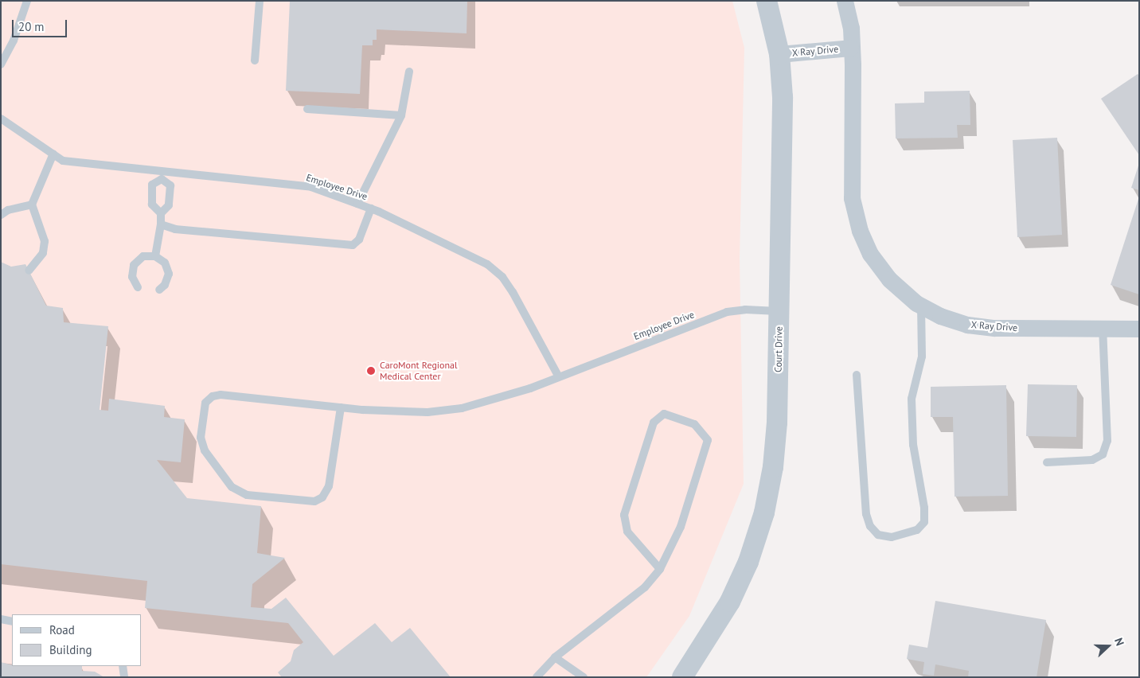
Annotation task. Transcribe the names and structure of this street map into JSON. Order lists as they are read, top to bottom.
{
  "streets": {
    "street": ["X Ray Drive", "Court Drive"],
    "lane": ["Employee Drive"]
  },
  "crossings": [
    ["X Ray Drive", "Court Drive"],
    ["Employee Drive", "Court Drive"]
  ],
  "places": ["CaroMont Regional Medical Center"],
  "legend": ["Road", "Building"],
  "scale_bar": "20 m",
  "north": "right"
}
